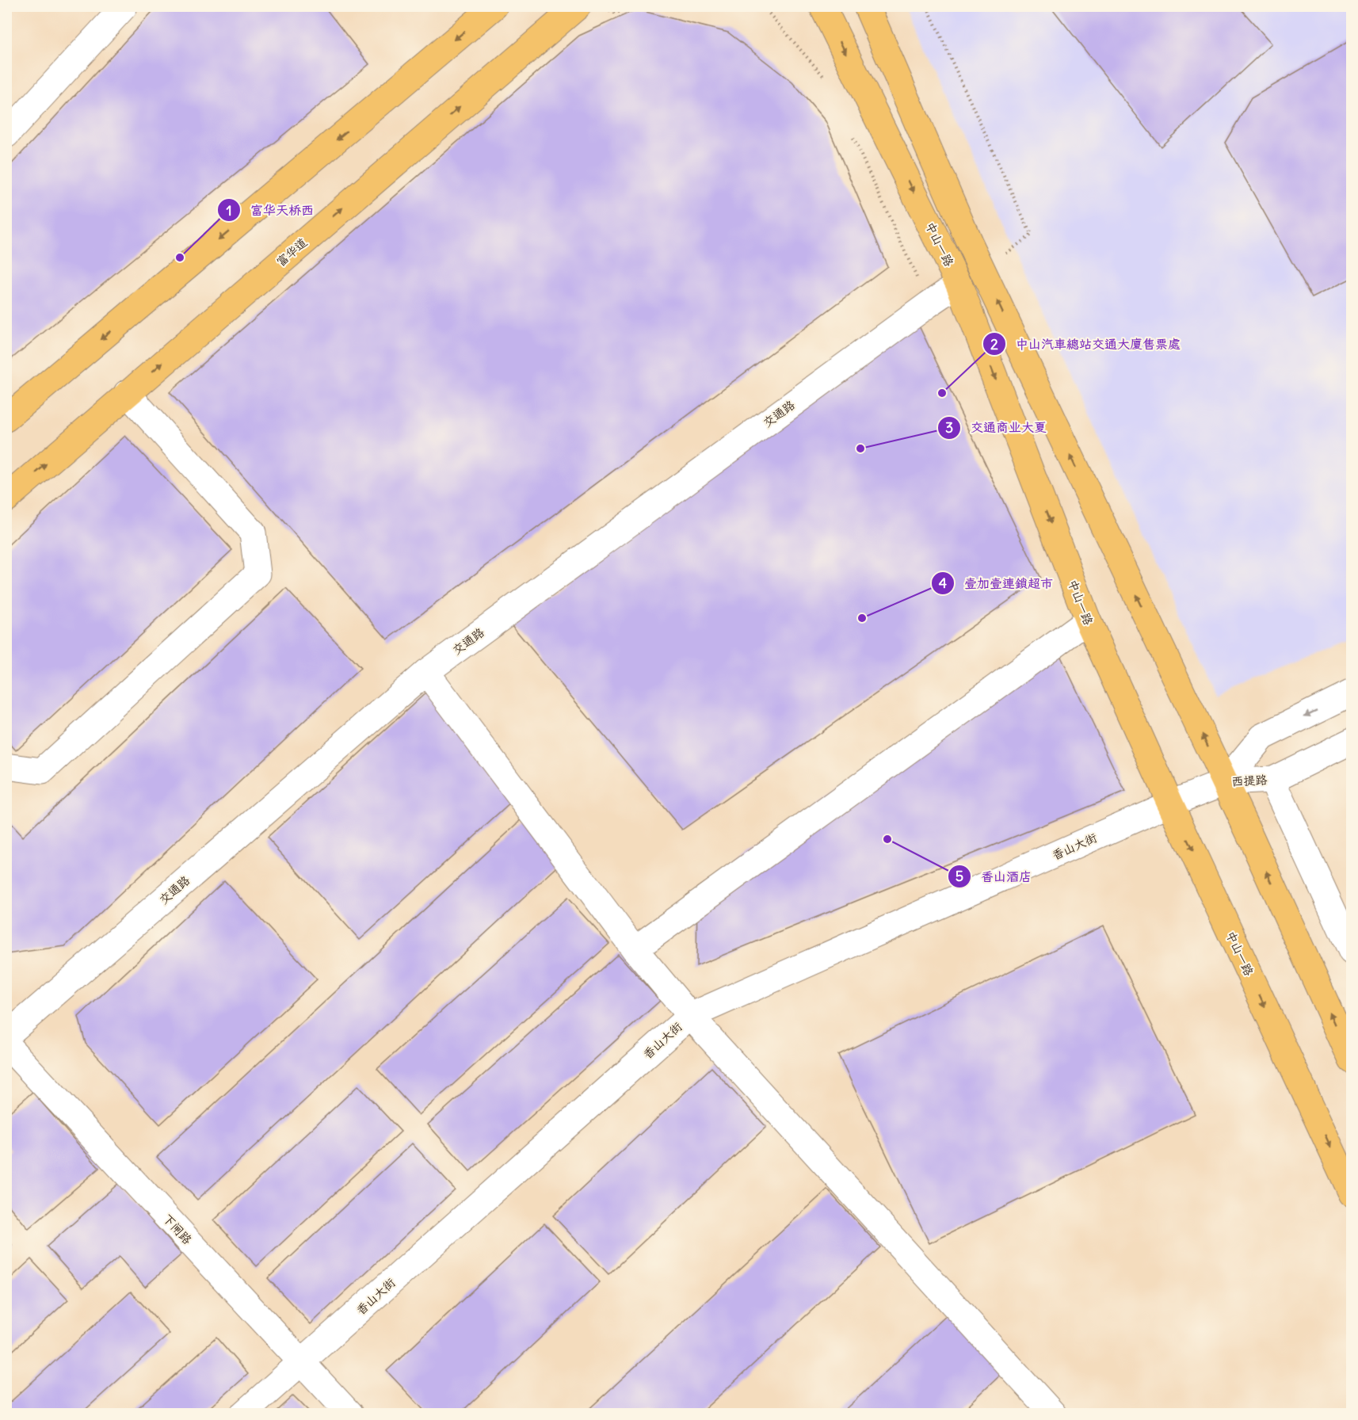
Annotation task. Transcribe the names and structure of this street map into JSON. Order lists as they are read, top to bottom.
{
  "streets": {
    "main road": ["中山一路", "富华道"],
    "street": [
      "交通路",
      "西提路",
      "香山大街",
      "下闸路"
    ]
  },
  "crossings": [
    ["中山一路", "交通路"],
    ["中山一路", "西提路"],
    ["中山一路", "香山大街"],
    ["西提路", "香山大街"],
    ["香山大街", "下闸路"]
  ],
  "places": [
    "富华天桥西",
    "中山汽車總站交通大廈售票處",
    "交通商业大夏",
    "壹加壹連鎖超市",
    "香山酒店"
  ]
}
